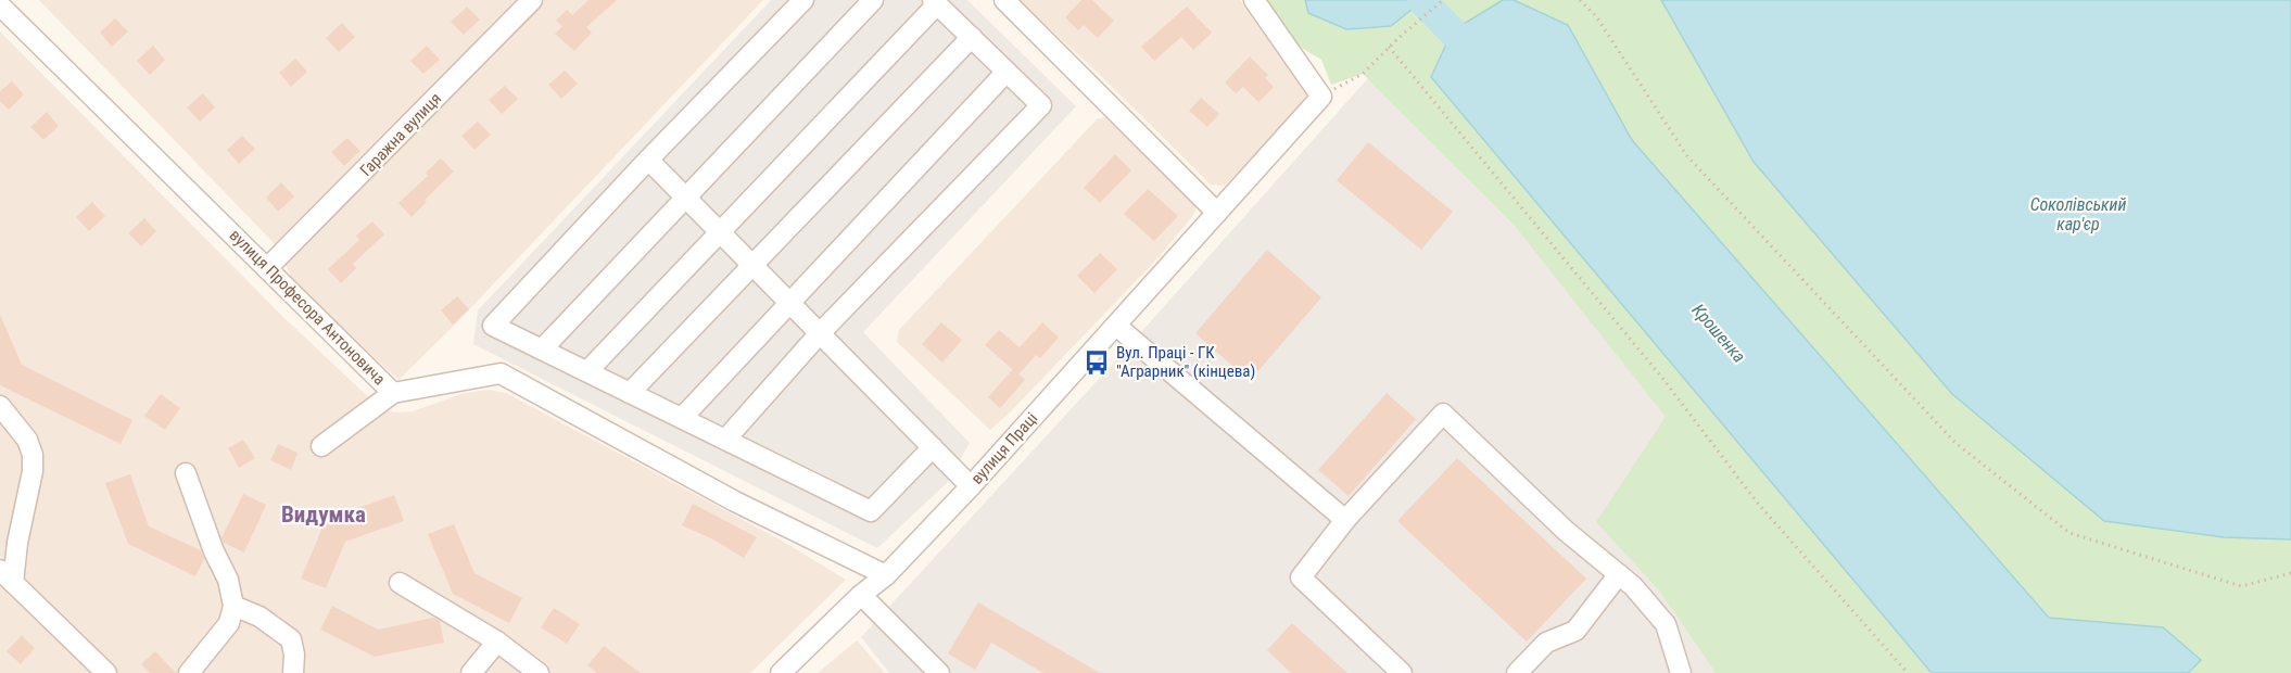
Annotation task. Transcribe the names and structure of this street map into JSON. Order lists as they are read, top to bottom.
{
  "streets": {
    "street": ["Гаражна вулиця", "вулиця Професора Антоновича", "вулиця Праці"]
  },
  "crossings": [
    ["Гаражна вулиця", "вулиця Професора Антоновича"],
    ["вулиця Професора Антоновича", "вулиця Праці"]
  ],
  "districts": ["Видумка"],
  "water": ["Соколівський кар'єр", "Крошенка"],
  "places": {
    "bus stop": ["Вул. Праці - ГК \"Аграрник\" (кінцева)"]
  }
}
